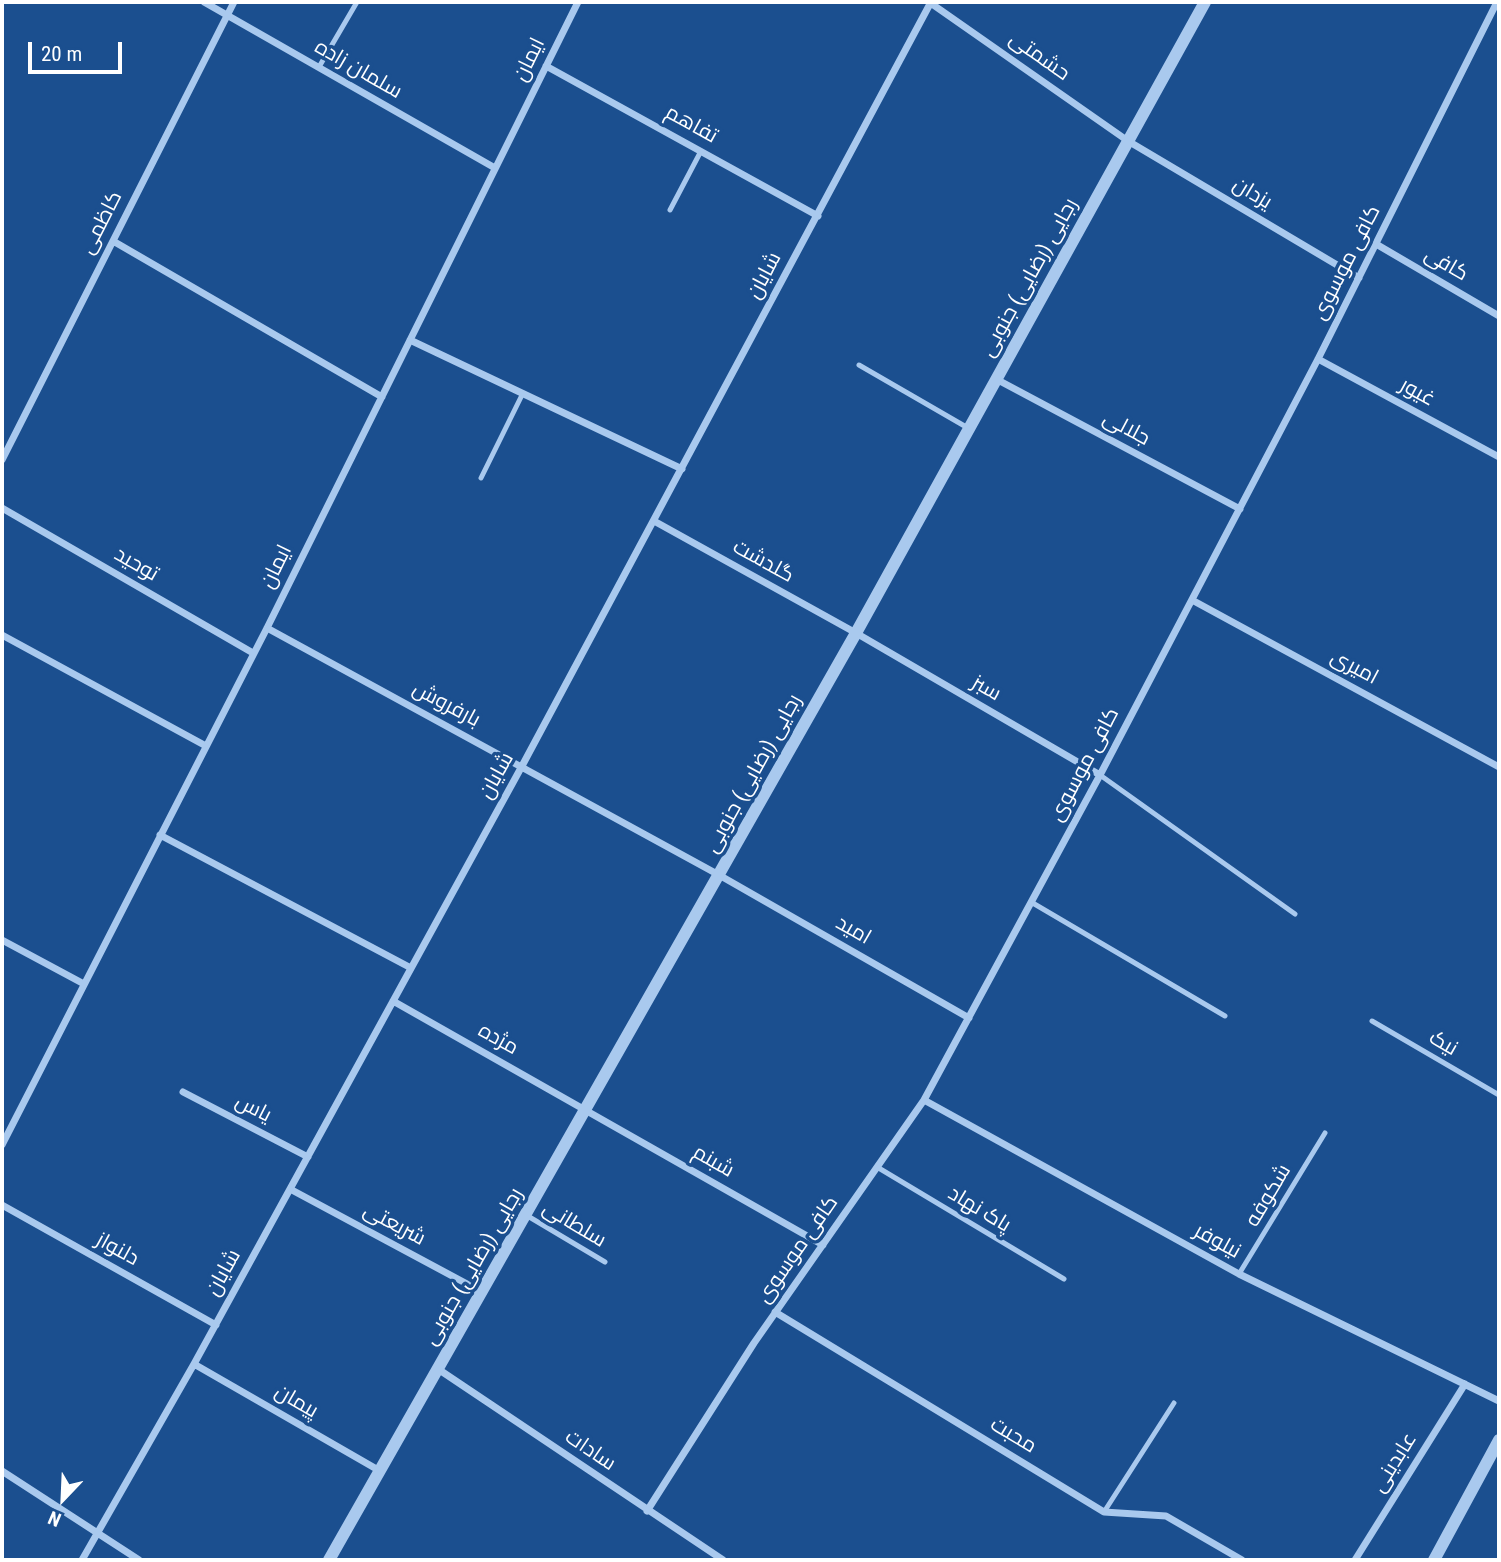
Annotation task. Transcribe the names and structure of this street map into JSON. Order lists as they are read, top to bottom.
{
  "streets": {
    "street": [
      "حشمتی",
      "ایمان",
      "سلمان زاده",
      "تفاهم",
      "یزدان",
      "کاظمی",
      "کافی موسوی",
      "کافی",
      "شایان",
      "رجایی (رضایی) جنوبی",
      "غیور",
      "جلالی",
      "گلدشت",
      "توحید",
      "امیری",
      "سبز",
      "بارفروش",
      "امید",
      "مژده",
      "یاس",
      "شبنم",
      "شریعتی",
      "نیلوفر",
      "دلنواز",
      "پیمان",
      "محبت",
      "سادات",
      "عابدینی"
    ],
    "lane": [
      "نیک",
      "شکوفه",
      "پاک نهاد",
      "سلطانی"
    ]
  },
  "crossings": [
    ["حشمتی", "یزدان"],
    ["حشمتی", "شایان"],
    ["حشمتی", "رجایی (رضایی) جنوبی"],
    ["ایمان", "سلمان زاده"],
    ["ایمان", "تفاهم"],
    ["ایمان", "توحید"],
    ["ایمان", "بارفروش"],
    ["سلمان زاده", "کاظمی"],
    ["تفاهم", "شایان"],
    ["یزدان", "کافی موسوی"],
    ["یزدان", "رجایی (رضایی) جنوبی"],
    ["کافی موسوی", "کافی"],
    ["کافی موسوی", "غیور"],
    ["کافی موسوی", "جلالی"],
    ["کافی موسوی", "امیری"],
    ["کافی موسوی", "سبز"],
    ["کافی موسوی", "امید"],
    ["کافی موسوی", "شبنم"],
    ["کافی موسوی", "پاک نهاد"],
    ["کافی موسوی", "نیلوفر"],
    ["کافی موسوی", "محبت"],
    ["کافی موسوی", "سادات"],
    ["شایان", "گلدشت"],
    ["شایان", "بارفروش"],
    ["شایان", "مژده"],
    ["شایان", "یاس"],
    ["شایان", "شریعتی"],
    ["شایان", "دلنواز"],
    ["شایان", "پیمان"],
    ["رجایی (رضایی) جنوبی", "جلالی"],
    ["رجایی (رضایی) جنوبی", "گلدشت"],
    ["رجایی (رضایی) جنوبی", "سبز"],
    ["رجایی (رضایی) جنوبی", "بارفروش"],
    ["رجایی (رضایی) جنوبی", "امید"],
    ["رجایی (رضایی) جنوبی", "مژده"],
    ["رجایی (رضایی) جنوبی", "شبنم"],
    ["رجایی (رضایی) جنوبی", "شریعتی"],
    ["رجایی (رضایی) جنوبی", "سلطانی"],
    ["رجایی (رضایی) جنوبی", "پیمان"],
    ["رجایی (رضایی) جنوبی", "سادات"],
    ["گلدشت", "سبز"],
    ["بارفروش", "امید"],
    ["مژده", "شبنم"],
    ["شکوفه", "نیلوفر"],
    ["نیلوفر", "عابدینی"]
  ],
  "scale_bar": "20 m",
  "north": "bottom left"
}
